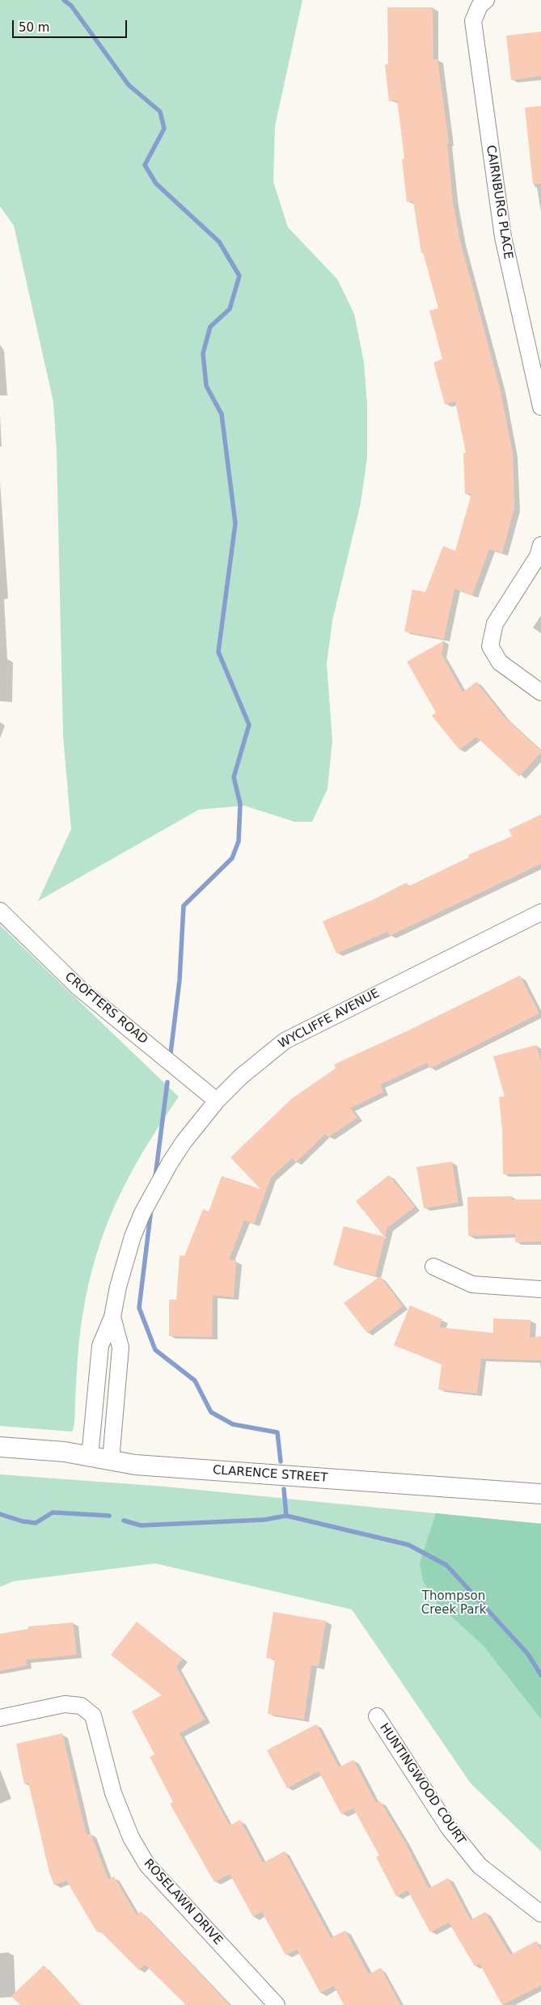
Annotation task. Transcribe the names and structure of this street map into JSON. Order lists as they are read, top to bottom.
{
  "streets": {
    "street": [
      "CAIRNBURG PLACE",
      "CROFTERS ROAD",
      "WYCLIFFE AVENUE",
      "CLARENCE STREET",
      "HUNTINGWOOD COURT",
      "ROSELAWN DRIVE"
    ]
  },
  "crossings": [
    ["CROFTERS ROAD", "WYCLIFFE AVENUE"],
    ["WYCLIFFE AVENUE", "CLARENCE STREET"]
  ],
  "parks": ["Thompson Creek Park"],
  "scale_bar": "50 m"
}
